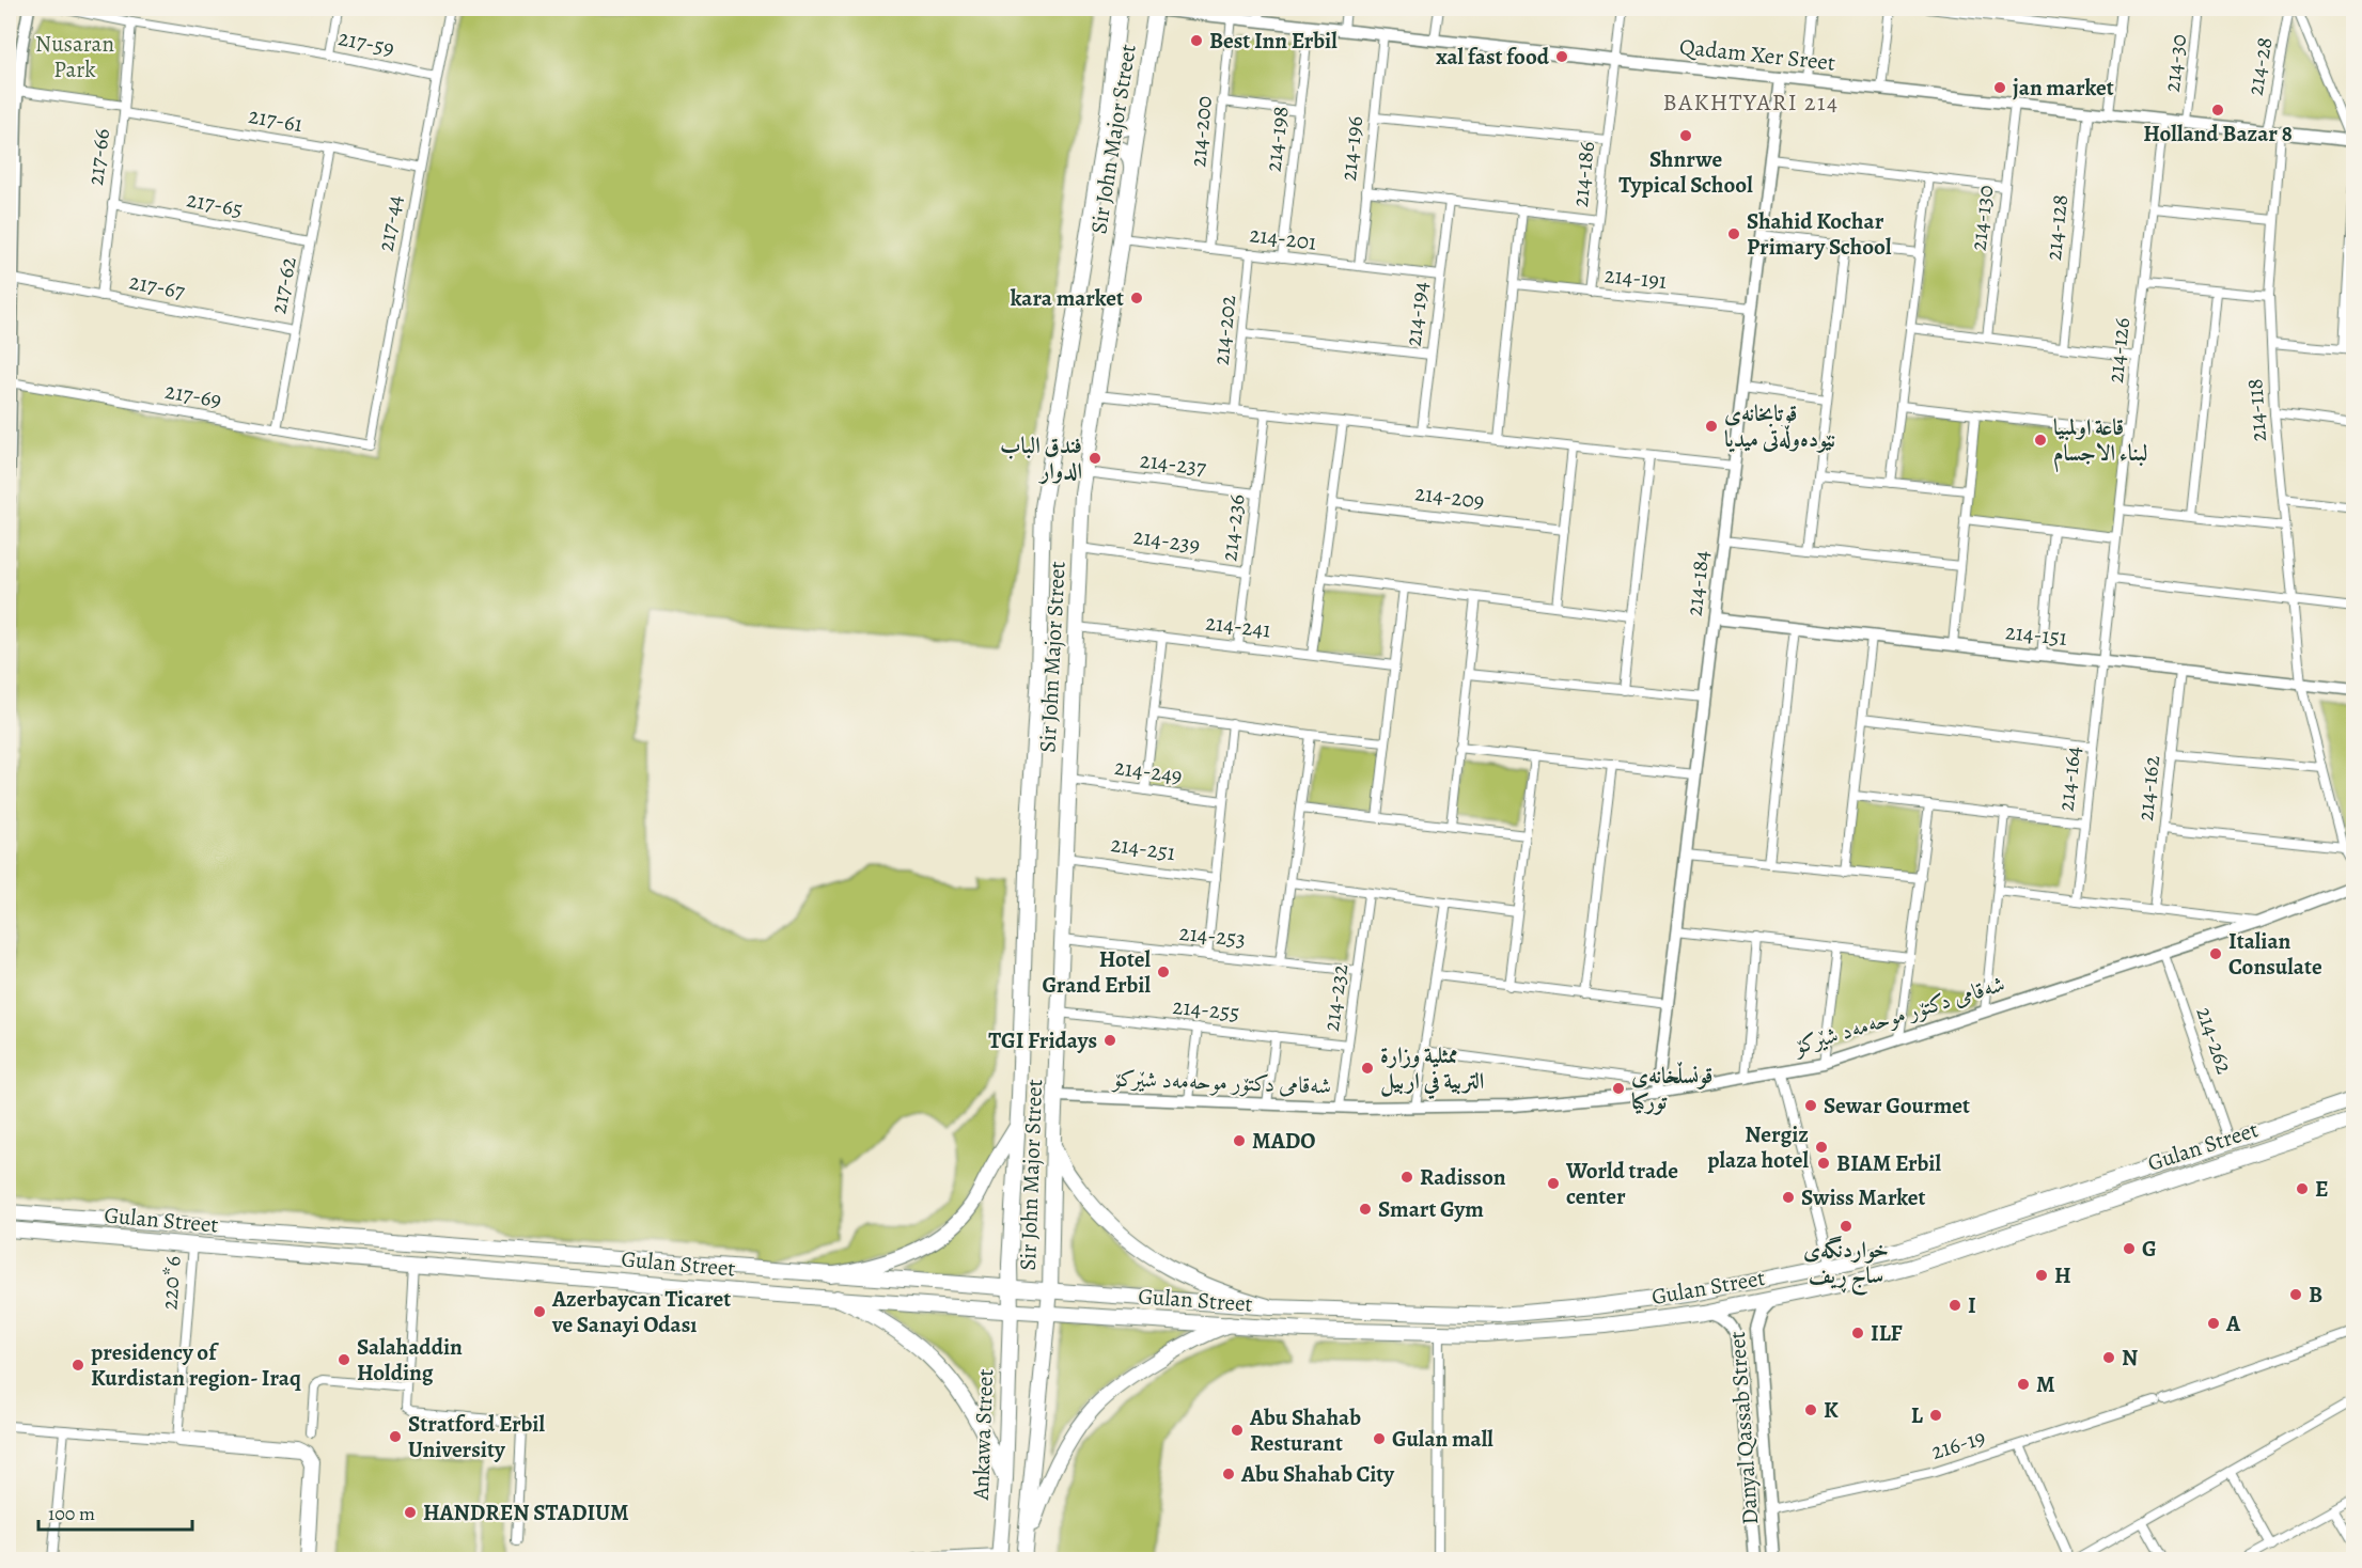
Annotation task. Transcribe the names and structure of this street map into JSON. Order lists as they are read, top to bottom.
{
  "streets": {
    "main road": ["Sir John Major Street", "Gulan Street", "Ankawa Street"],
    "street": [
      "217-59",
      "Qadam Xer Sreet",
      "214-30",
      "214-28",
      "217-61",
      "214-200",
      "214-198",
      "214-196",
      "217-66",
      "214-186",
      "217-65",
      "214-130",
      "217-44",
      "214-128",
      "214-201",
      "214-191",
      "217-62",
      "217-67",
      "214-194",
      "214-202",
      "214-126",
      "217-69",
      "214-118",
      "214-237",
      "214-209",
      "214-236",
      "214-239",
      "214-184",
      "214-241",
      "214-151",
      "214-249",
      "214-164",
      "214-162",
      "214-251",
      "214-253",
      "214-232",
      "214-255",
      "شەقامی دکتۆر موحەمەد شێرکۆ",
      "214-262",
      "220*6",
      "Danyal Qassab Street",
      "216-19"
    ]
  },
  "crossings": [
    ["217-59", "217-66"],
    ["217-59", "217-44"],
    ["Qadam Xer Sreet", "214-30"],
    ["Qadam Xer Sreet", "214-28"],
    ["Qadam Xer Sreet", "214-200"],
    ["Qadam Xer Sreet", "Sir John Major Street"],
    ["Qadam Xer Sreet", "214-198"],
    ["Qadam Xer Sreet", "214-196"],
    ["Qadam Xer Sreet", "214-186"],
    ["Qadam Xer Sreet", "214-130"],
    ["Qadam Xer Sreet", "214-128"],
    ["Qadam Xer Sreet", "214-126"],
    ["Qadam Xer Sreet", "214-118"],
    ["Qadam Xer Sreet", "214-184"],
    ["217-61", "217-66"],
    ["217-61", "217-44"],
    ["217-61", "217-62"],
    ["214-200", "214-201"],
    ["Sir John Major Street", "214-201"],
    ["Sir John Major Street", "214-237"],
    ["Sir John Major Street", "214-239"],
    ["Sir John Major Street", "214-241"],
    ["Sir John Major Street", "214-249"],
    ["Sir John Major Street", "214-251"],
    ["Sir John Major Street", "214-253"],
    ["Sir John Major Street", "214-255"],
    ["Sir John Major Street", "شەقامی دکتۆر موحەمەد شێرکۆ"],
    ["Sir John Major Street", "Gulan Street"],
    ["Sir John Major Street", "Ankawa Street"],
    ["214-198", "214-201"],
    ["214-196", "214-201"],
    ["217-66", "217-65"],
    ["217-66", "217-67"],
    ["214-186", "214-191"],
    ["217-65", "217-62"],
    ["217-44", "217-69"],
    ["214-201", "214-194"],
    ["214-201", "214-202"],
    ["214-191", "214-184"],
    ["217-62", "217-67"],
    ["217-62", "217-69"],
    ["214-126", "214-151"],
    ["214-126", "214-164"],
    ["214-118", "214-151"],
    ["214-237", "214-236"],
    ["214-236", "214-239"],
    ["214-236", "214-241"],
    ["214-184", "214-151"],
    ["214-184", "شەقامی دکتۆر موحەمەد شێرکۆ"],
    ["214-151", "214-164"],
    ["214-151", "214-162"],
    ["214-253", "214-232"],
    ["214-232", "214-255"],
    ["214-232", "شەقامی دکتۆر موحەمەد شێرکۆ"],
    ["شەقامی دکتۆر موحەمەد شێرکۆ", "214-262"],
    ["214-262", "Gulan Street"],
    ["Gulan Street", "220*6"],
    ["Gulan Street", "Danyal Qassab Street"],
    ["Gulan Street", "Ankawa Street"],
    ["Danyal Qassab Street", "216-19"]
  ],
  "districts": ["BAKHTYARI 214"],
  "parks": ["Nusaran Park"],
  "places": [
    "Best Inn Erbil",
    "xal fast food",
    "jan market",
    "Holland Bazar 8",
    "Shnrwe Typical School",
    "Shahid Kochar Primary School",
    "kara market",
    "قوتابخانەی نێودەوڵەتی میدیا",
    "قاعة اولمبيا لبناء الاجسام",
    "فندق الباب الدوار",
    "Italian Consulate",
    "Hotel Grand Erbil",
    "TGI Fridays",
    "ممثلية وزارة التربية في اربيل",
    "قونسڵخانەی تورکیا",
    "Sewar Gourmet",
    "MADO",
    "Nergiz plaza hotel",
    "BIAM Erbil",
    "Radisson",
    "World trade center",
    "E",
    "Swiss Market",
    "Smart Gym",
    "خواردنگەی ساج ڕیف",
    "G",
    "H",
    "B",
    "I",
    "Azerbaycan Ticaret ve Sanayi Odası",
    "A",
    "ILF",
    "N",
    "Salahaddin Holding",
    "presidency of Kurdistan region- Iraq",
    "M",
    "K",
    "L",
    "Abu Shahab Resturant",
    "Stratford Erbil University",
    "Gulan mall",
    "Abu Shahab City",
    "HANDREN STADIUM"
  ],
  "scale_bar": "100 m"
}
